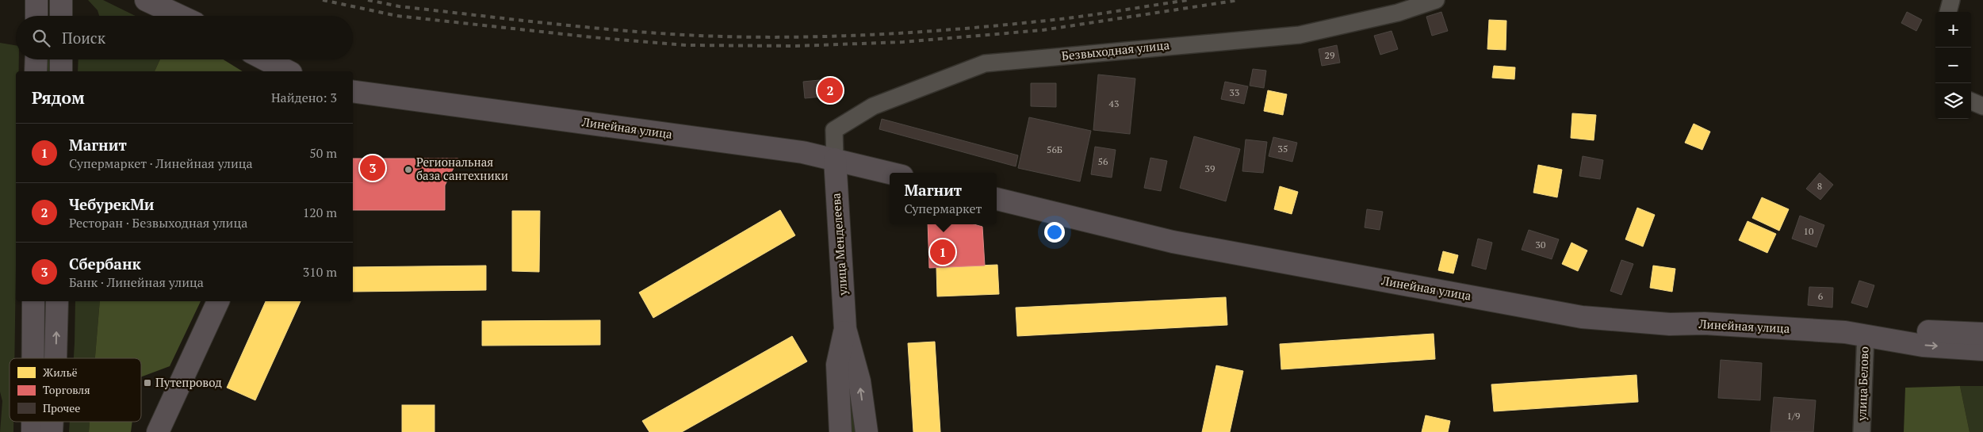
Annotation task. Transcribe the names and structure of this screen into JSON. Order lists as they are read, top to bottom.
{
  "streets": {
    "main road": ["Линейная улица", "улица Менделеева"],
    "street": ["Безвыходная улица", "улица Белово"]
  },
  "crossings": [
    ["Безвыходная улица", "Линейная улица"],
    ["Безвыходная улица", "улица Менделеева"],
    ["Линейная улица", "улица Менделеева"],
    ["Линейная улица", "улица Белово"]
  ],
  "places": {
    "other": ["Региональная база сантехники"],
    "transit": ["Путепровод"]
  },
  "house_numbers": [
    "29",
    "33",
    "43",
    "35",
    "56Б",
    "56",
    "39",
    "8",
    "10",
    "30",
    "6",
    "1/9"
  ],
  "legend": ["Жильё", "Торговля", "Прочее"],
  "page": {
    "map_buttons": ["+", "−"],
    "search": "Поиск",
    "heading": ["Рядом", "Найдено: 3"],
    "pins": ["2", "3", "1"],
    "list": [
      {
        "mark": "1",
        "name": "Магнит",
        "note": "Супермаркет · Линейная улица",
        "value": "50 m"
      },
      {
        "mark": "2",
        "name": "ЧебурекМи",
        "note": "Ресторан · Безвыходная улица",
        "value": "120 m"
      },
      {
        "mark": "3",
        "name": "Сбербанк",
        "note": "Банк · Линейная улица",
        "value": "310 m"
      }
    ],
    "popup": ["Магнит", "Супермаркет"]
  }
}
